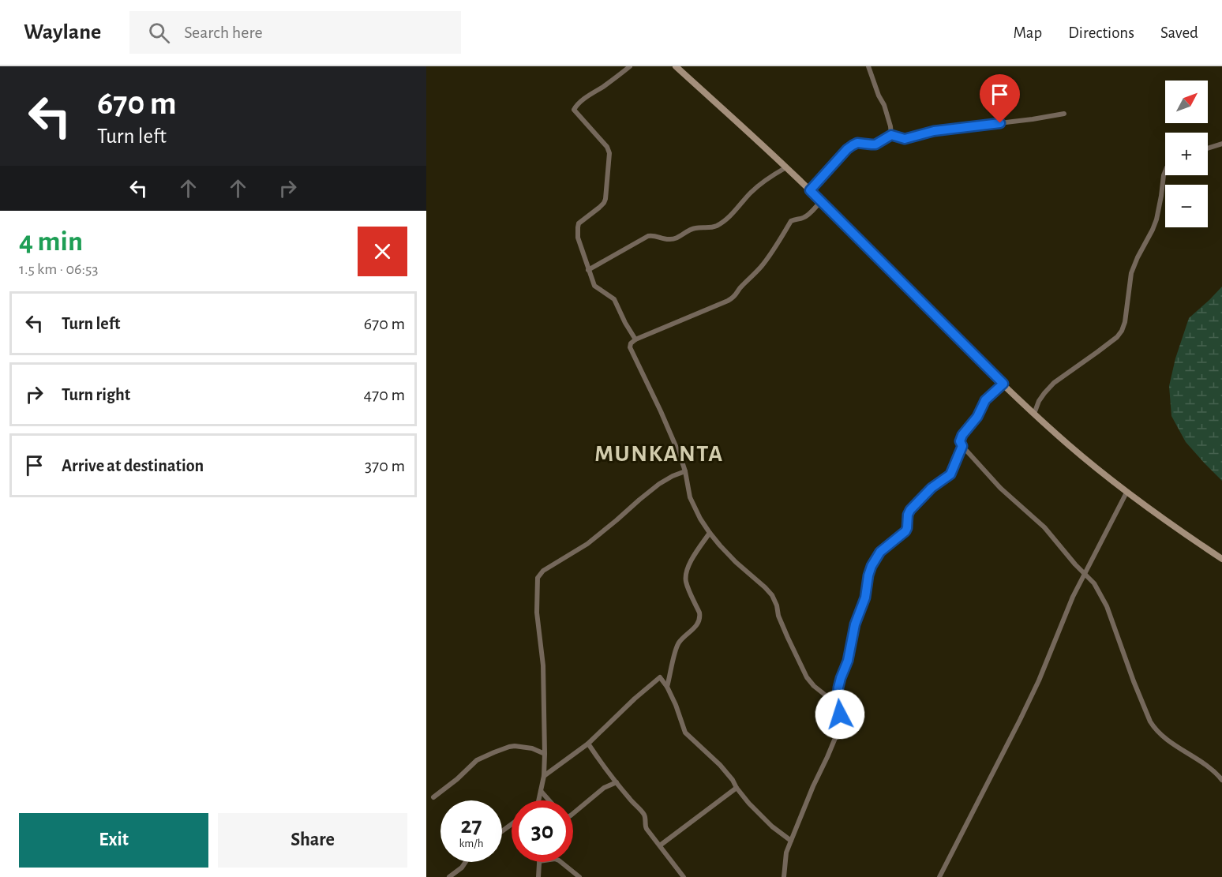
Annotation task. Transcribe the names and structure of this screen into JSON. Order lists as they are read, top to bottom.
{
  "districts": ["MUNKANTA"],
  "north": "top right",
  "page": {
    "header": "Waylane",
    "search": "Search here",
    "nav": ["Map", "Directions", "Saved"],
    "turn": ["670 m", "Turn left"],
    "map_buttons": ["+", "−"],
    "heading": ["4 min", "1.5 km · 06:53"],
    "list": [
      {
        "name": "Turn left",
        "value": "670 m"
      },
      {
        "name": "Turn right",
        "value": "470 m"
      },
      {
        "name": "Arrive at destination",
        "value": "370 m"
      }
    ],
    "speed": "27 km/h",
    "limit": "30",
    "buttons": ["Exit", "Share"]
  }
}
